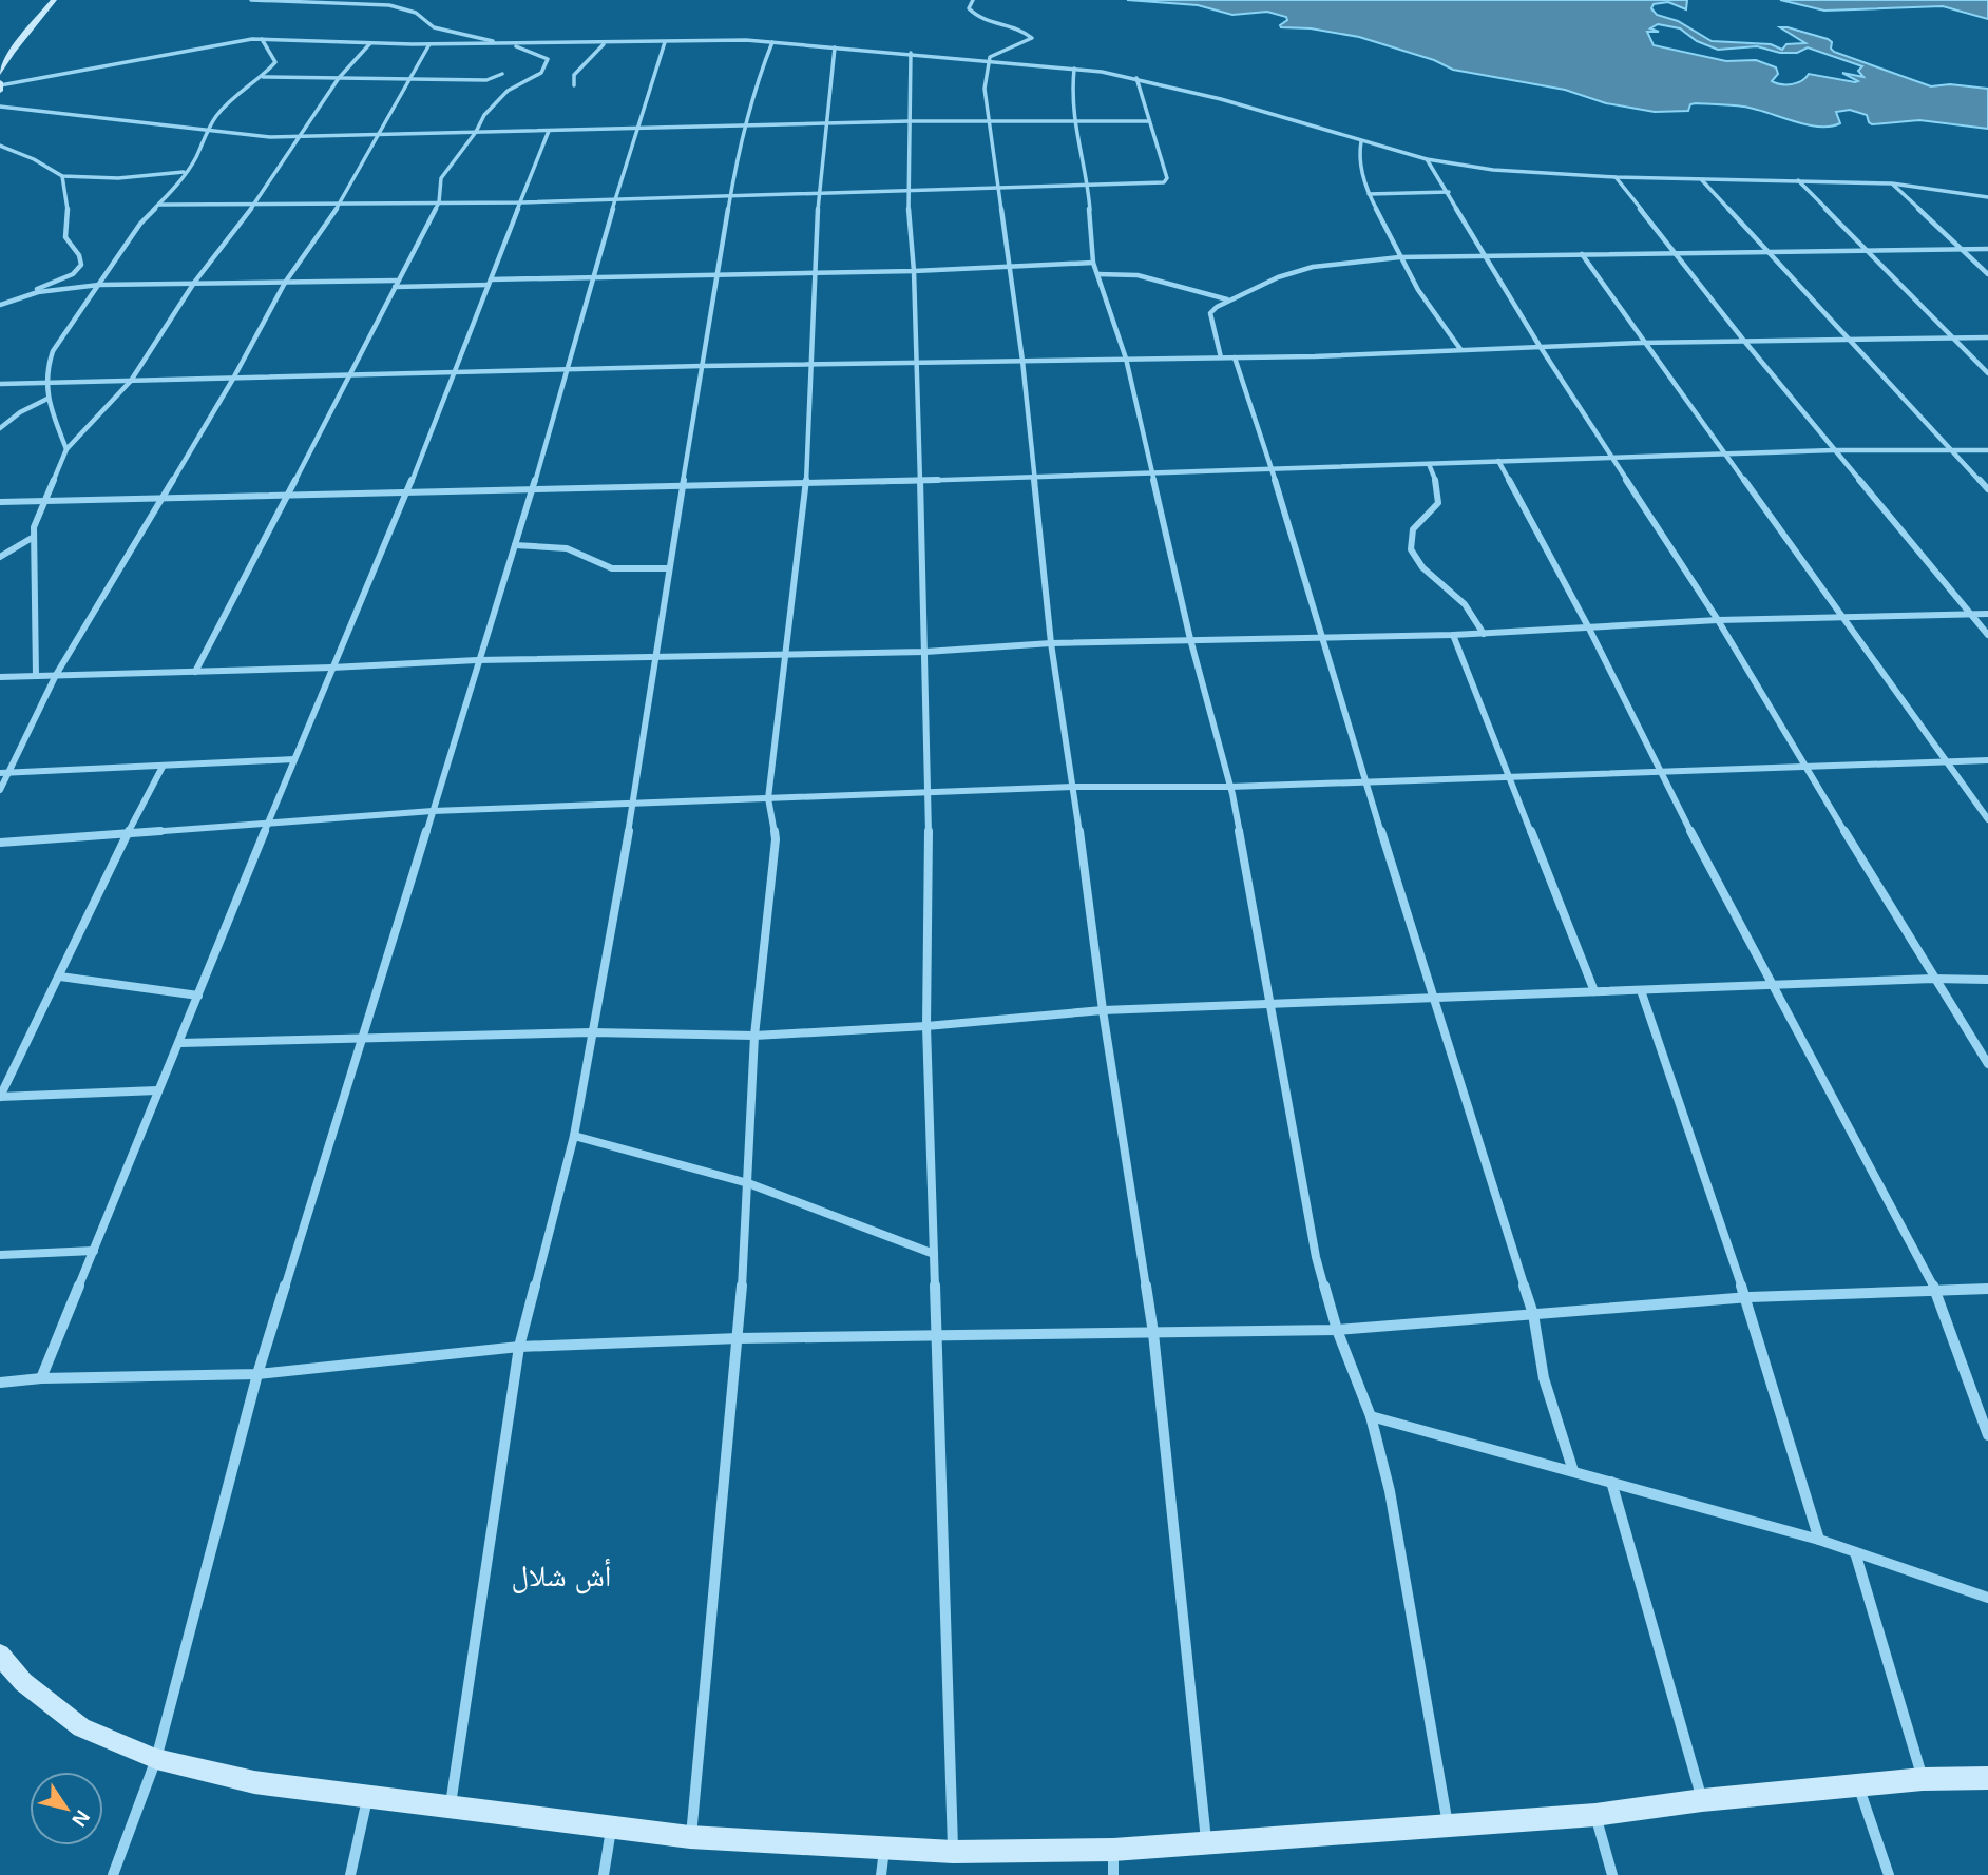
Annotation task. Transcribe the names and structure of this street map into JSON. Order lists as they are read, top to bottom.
{
  "districts": ["أش شلال"],
  "north": "bottom right"
}
